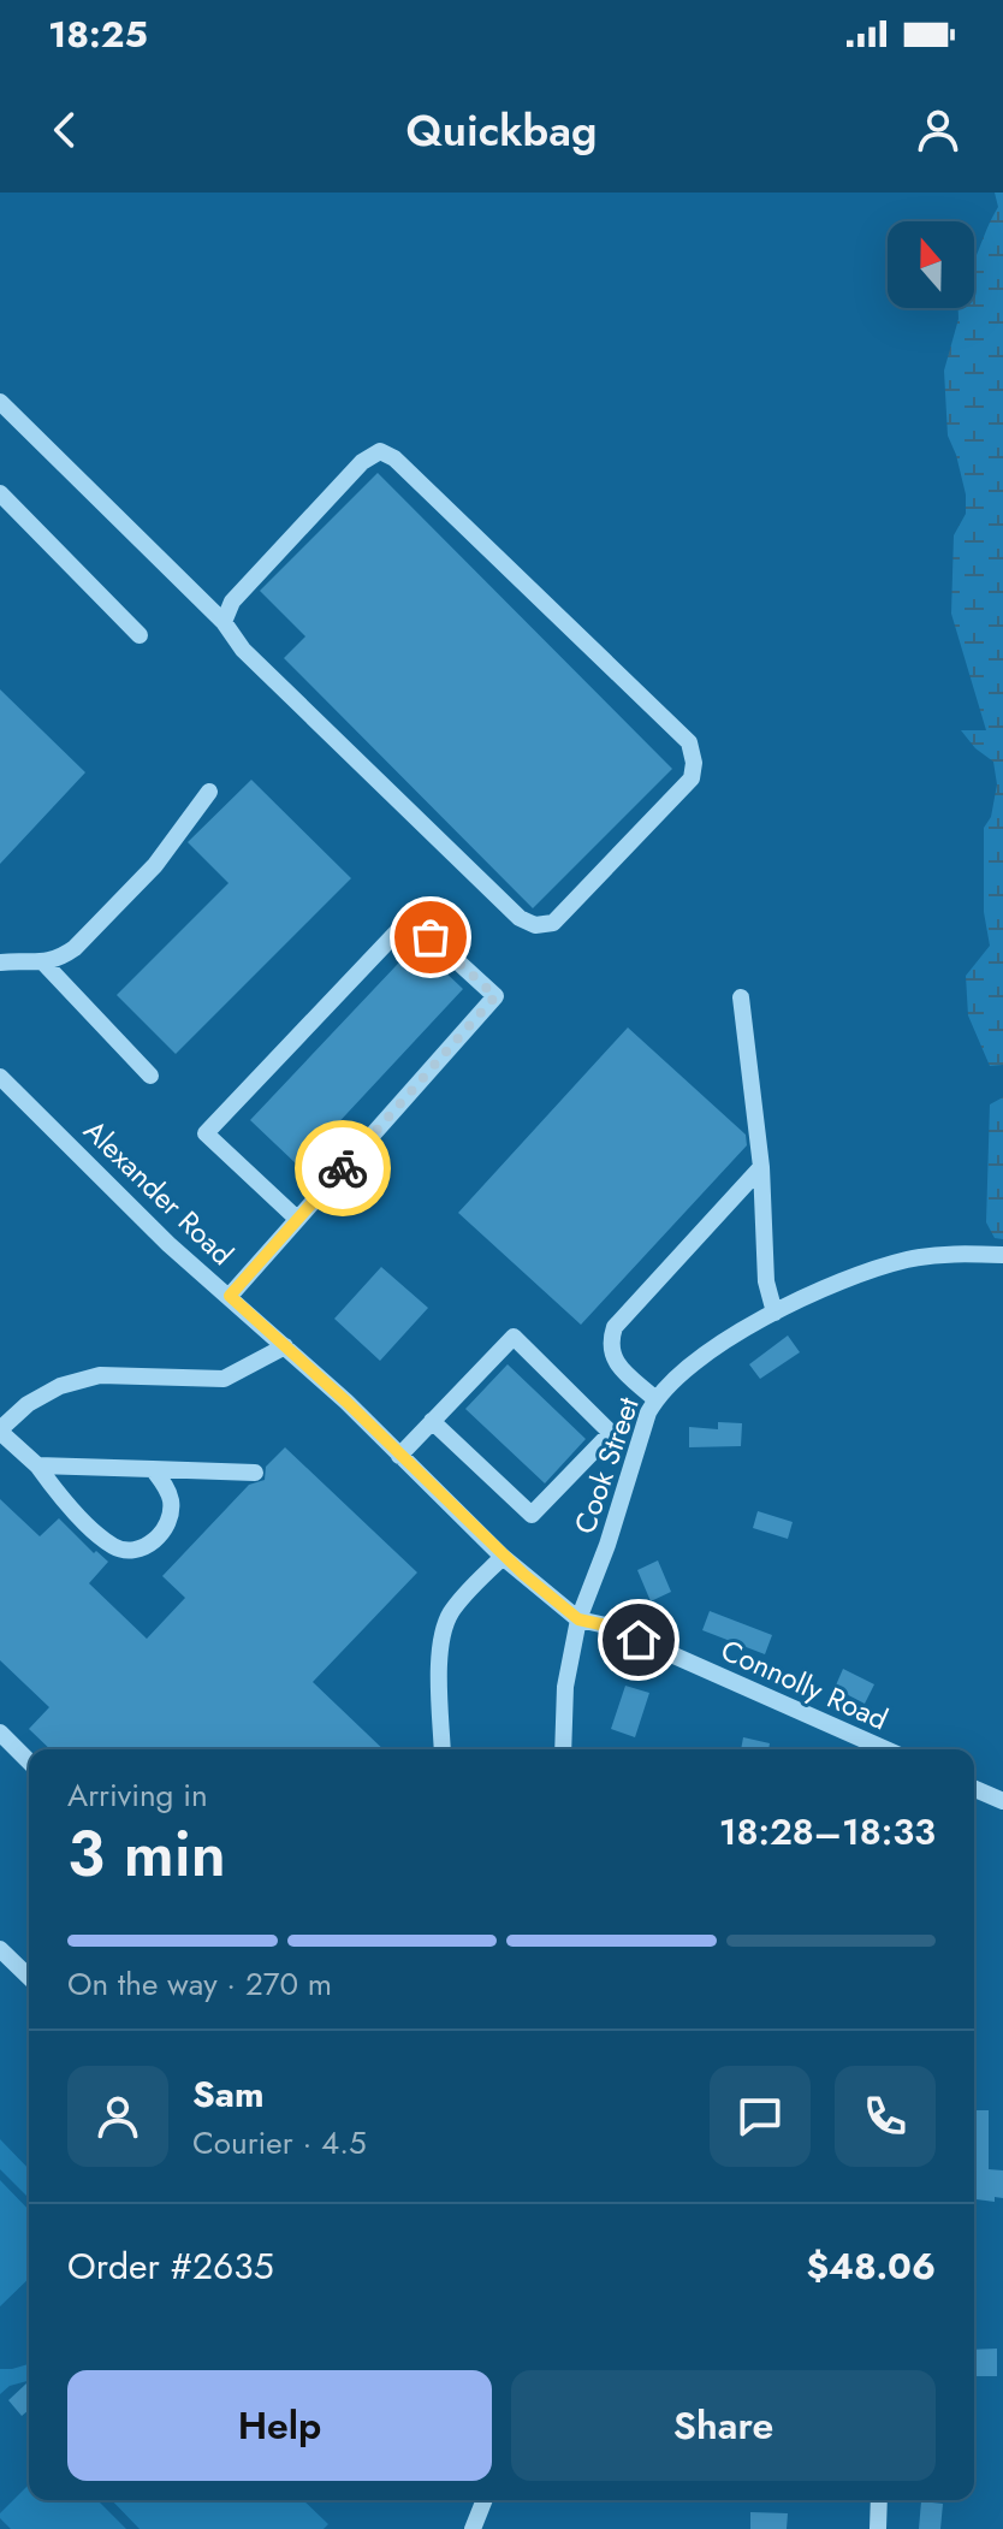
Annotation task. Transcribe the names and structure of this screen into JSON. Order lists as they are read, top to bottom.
{
  "streets": {
    "street": ["Alexander Road", "Cook Street", "Connolly Road"]
  },
  "crossings": [
    ["Alexander Road", "Cook Street"],
    ["Alexander Road", "Connolly Road"],
    ["Cook Street", "Connolly Road"]
  ],
  "north": "top",
  "page": {
    "status": "18:25",
    "header": "Quickbag",
    "heading": ["3 min", "Arriving in", "18:28–18:33"],
    "panel": [
      "Sam",
      "Courier · 4.5",
      "Order #2635",
      "$48.06"
    ],
    "bar": "On the way · 270 m",
    "buttons": ["Help", "Share"]
  }
}
